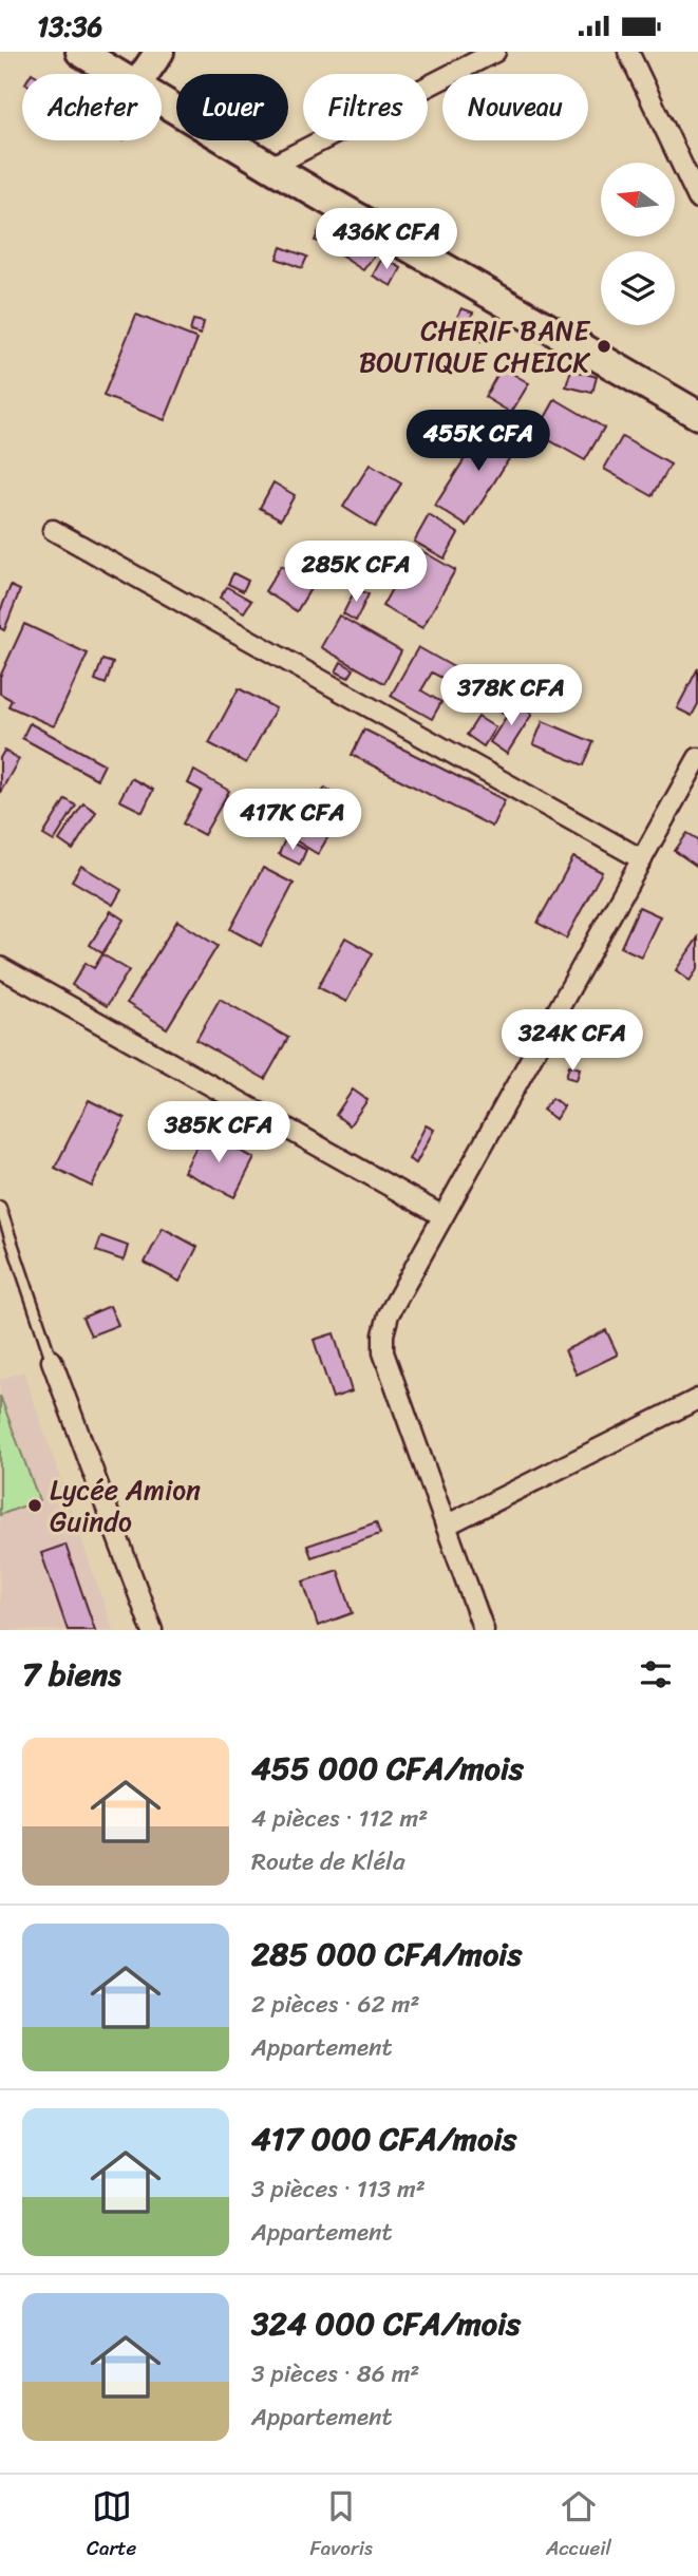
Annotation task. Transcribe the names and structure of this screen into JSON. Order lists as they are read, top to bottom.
{
  "places": ["CHERIF BANE BOUTIQUE CHEICK", "Lycée Amion Guindo"],
  "north": "left",
  "page": {
    "status": "13:36",
    "chip": [
      "Acheter",
      "Louer",
      "Filtres",
      "Nouveau"
    ],
    "price": [
      "436K CFA",
      "455K CFA",
      "285K CFA",
      "378K CFA",
      "417K CFA",
      "324K CFA",
      "385K CFA"
    ],
    "heading": "7 biens",
    "list": [
      {
        "name": "455 000 CFA/mois",
        "note": "4 pièces · 112 m² · Route de Kléla"
      },
      {
        "name": "285 000 CFA/mois",
        "note": "2 pièces · 62 m² · Appartement"
      },
      {
        "name": "417 000 CFA/mois",
        "note": "3 pièces · 113 m² · Appartement"
      },
      {
        "name": "324 000 CFA/mois",
        "note": "3 pièces · 86 m² · Appartement"
      }
    ],
    "tabs": ["Carte", "Favoris", "Accueil"]
  }
}
